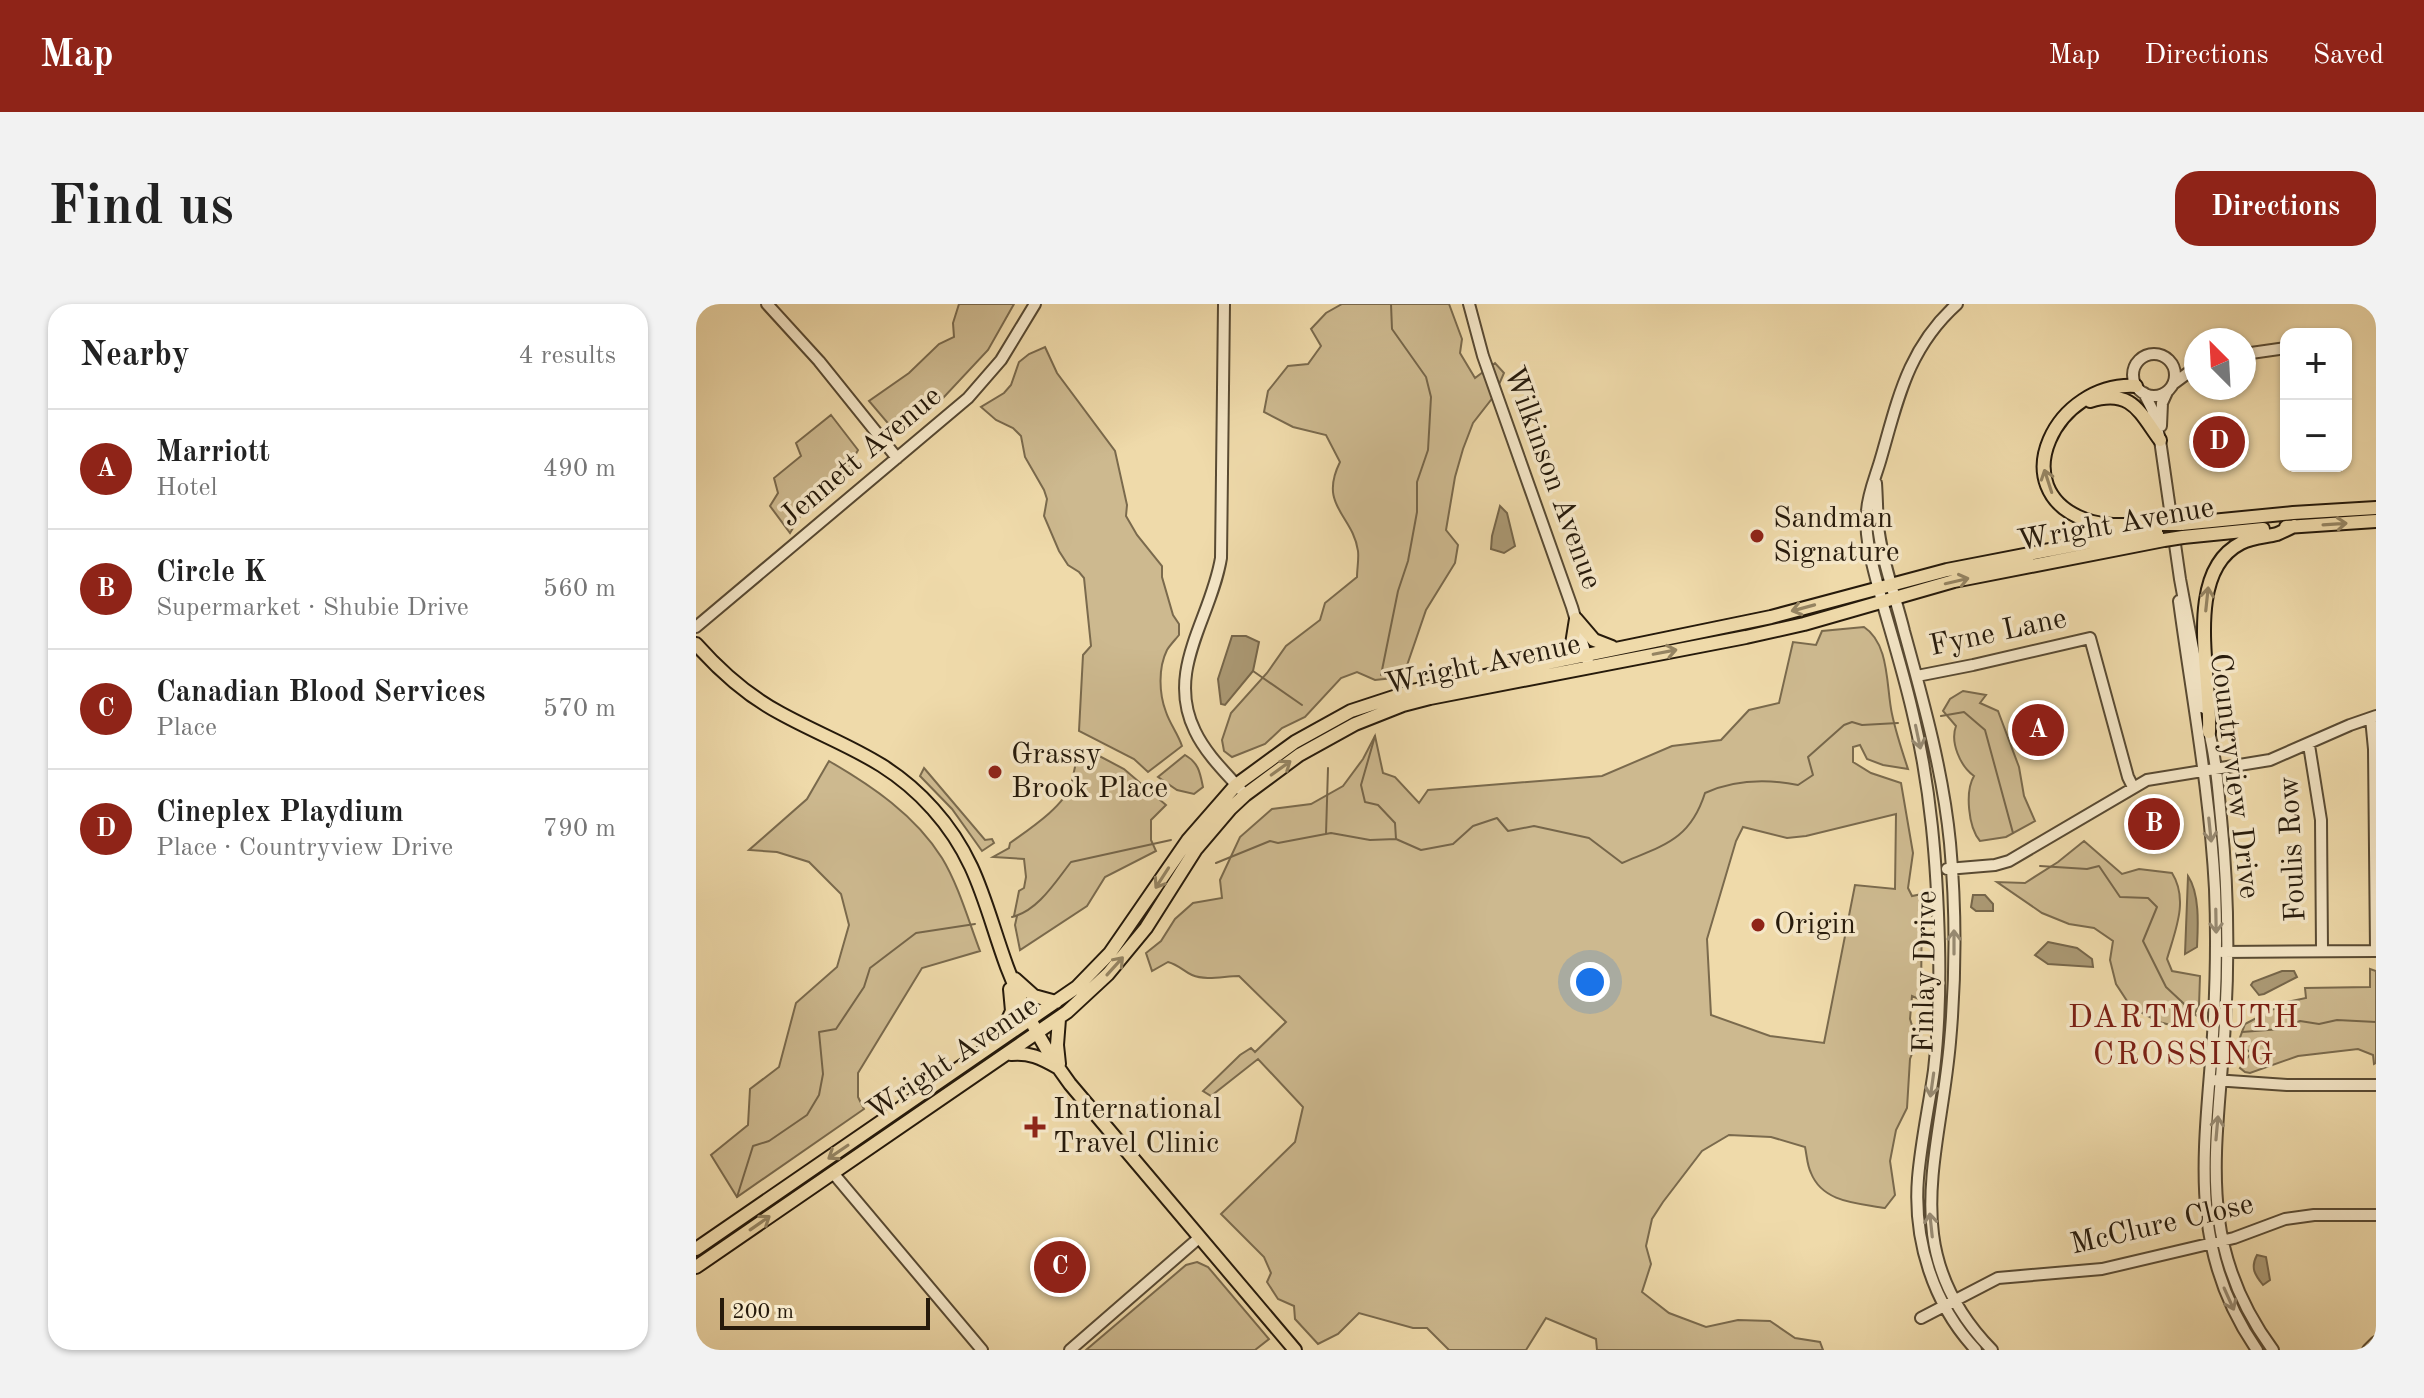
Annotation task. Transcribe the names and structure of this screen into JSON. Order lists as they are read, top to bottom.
{
  "streets": {
    "main road": ["Wright Avenue"],
    "street": [
      "Jennett Avenue",
      "Wilkinson Avenue",
      "Fyne Lane",
      "Countryview Drive",
      "Foulis Row",
      "Finlay Drive",
      "McClure Close"
    ]
  },
  "crossings": [
    ["Wilkinson Avenue", "Wright Avenue"],
    ["Wright Avenue", "Finlay Drive"],
    ["Fyne Lane", "Finlay Drive"],
    ["Countryview Drive", "McClure Close"],
    ["Finlay Drive", "McClure Close"]
  ],
  "districts": ["DARTMOUTH CROSSING"],
  "places": {
    "other": ["Sandman Signature", "Grassy Brook Place", "Origin"],
    "health": ["International Travel Clinic"]
  },
  "scale_bar": "200 m",
  "north": "top left",
  "page": {
    "header": "Map",
    "nav": ["Map", "Directions", "Saved"],
    "buttons": "Directions",
    "title": "Find us",
    "heading": ["Nearby", "4 results"],
    "map_buttons": ["+", "−"],
    "list": [
      {
        "mark": "A",
        "name": "Marriott",
        "note": "Hotel",
        "value": "490 m"
      },
      {
        "mark": "B",
        "name": "Circle K",
        "note": "Supermarket · Shubie Drive",
        "value": "560 m"
      },
      {
        "mark": "C",
        "name": "Canadian Blood Services",
        "note": "Place",
        "value": "570 m"
      },
      {
        "mark": "D",
        "name": "Cineplex Playdium",
        "note": "Place · Countryview Drive",
        "value": "790 m"
      }
    ],
    "pins": [
      "D",
      "A",
      "B",
      "C"
    ],
    "scale": "200 m"
  }
}
